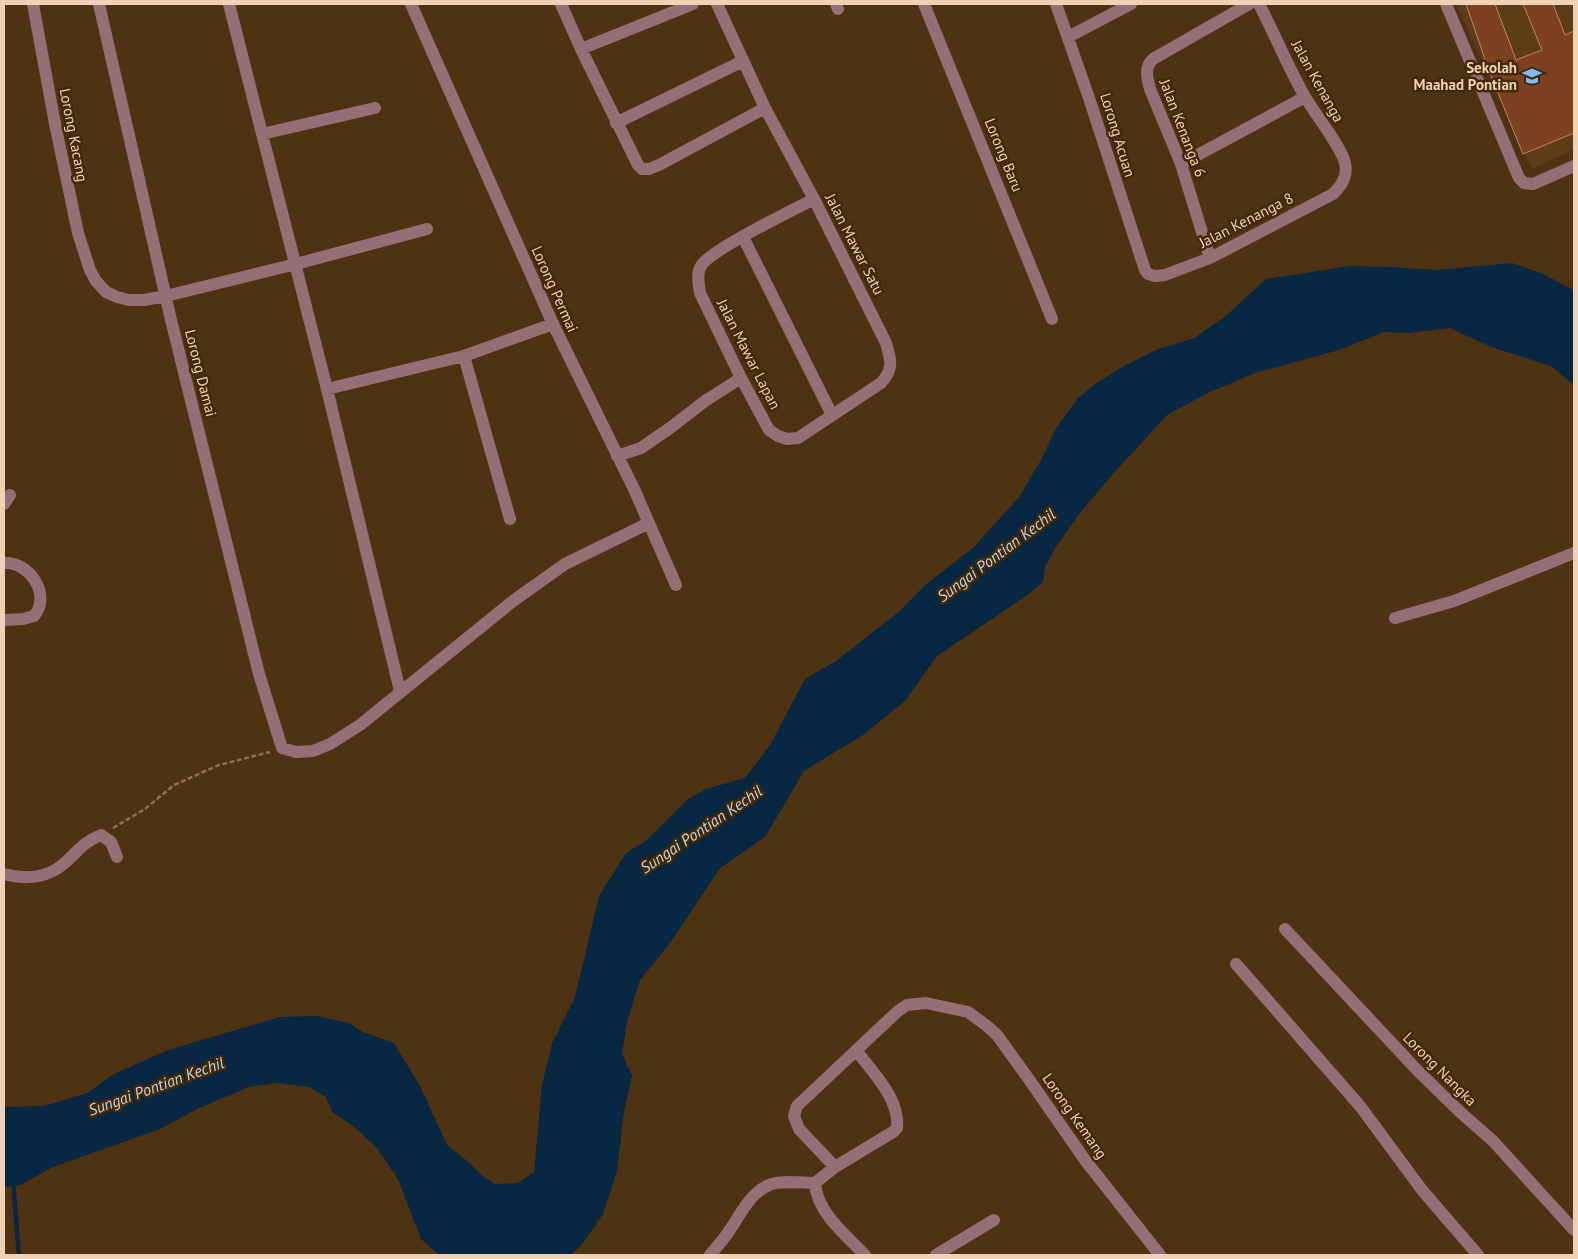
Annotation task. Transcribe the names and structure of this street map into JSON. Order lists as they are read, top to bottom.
{
  "streets": {
    "street": [
      "Jalan Kenanga",
      "Jalan Kenanga 6",
      "Lorong Kacang",
      "Lorong Acuan",
      "Lorong Baru",
      "Jalan Kenanga 8",
      "Jalan Mawar Satu",
      "Lorong Permai",
      "Jalan Mawar Lapan",
      "Lorong Damai",
      "Lorong Nangka",
      "Lorong Kemang"
    ]
  },
  "crossings": [
    ["Jalan Kenanga", "Jalan Kenanga 8"],
    ["Jalan Kenanga 6", "Jalan Kenanga 8"],
    ["Lorong Kacang", "Lorong Damai"],
    ["Lorong Acuan", "Jalan Kenanga 8"],
    ["Jalan Mawar Satu", "Jalan Mawar Lapan"]
  ],
  "water": ["Sungai Pontian Kechil"],
  "places": {
    "school or university": ["Sekolah Maahad Pontian"]
  }
}
